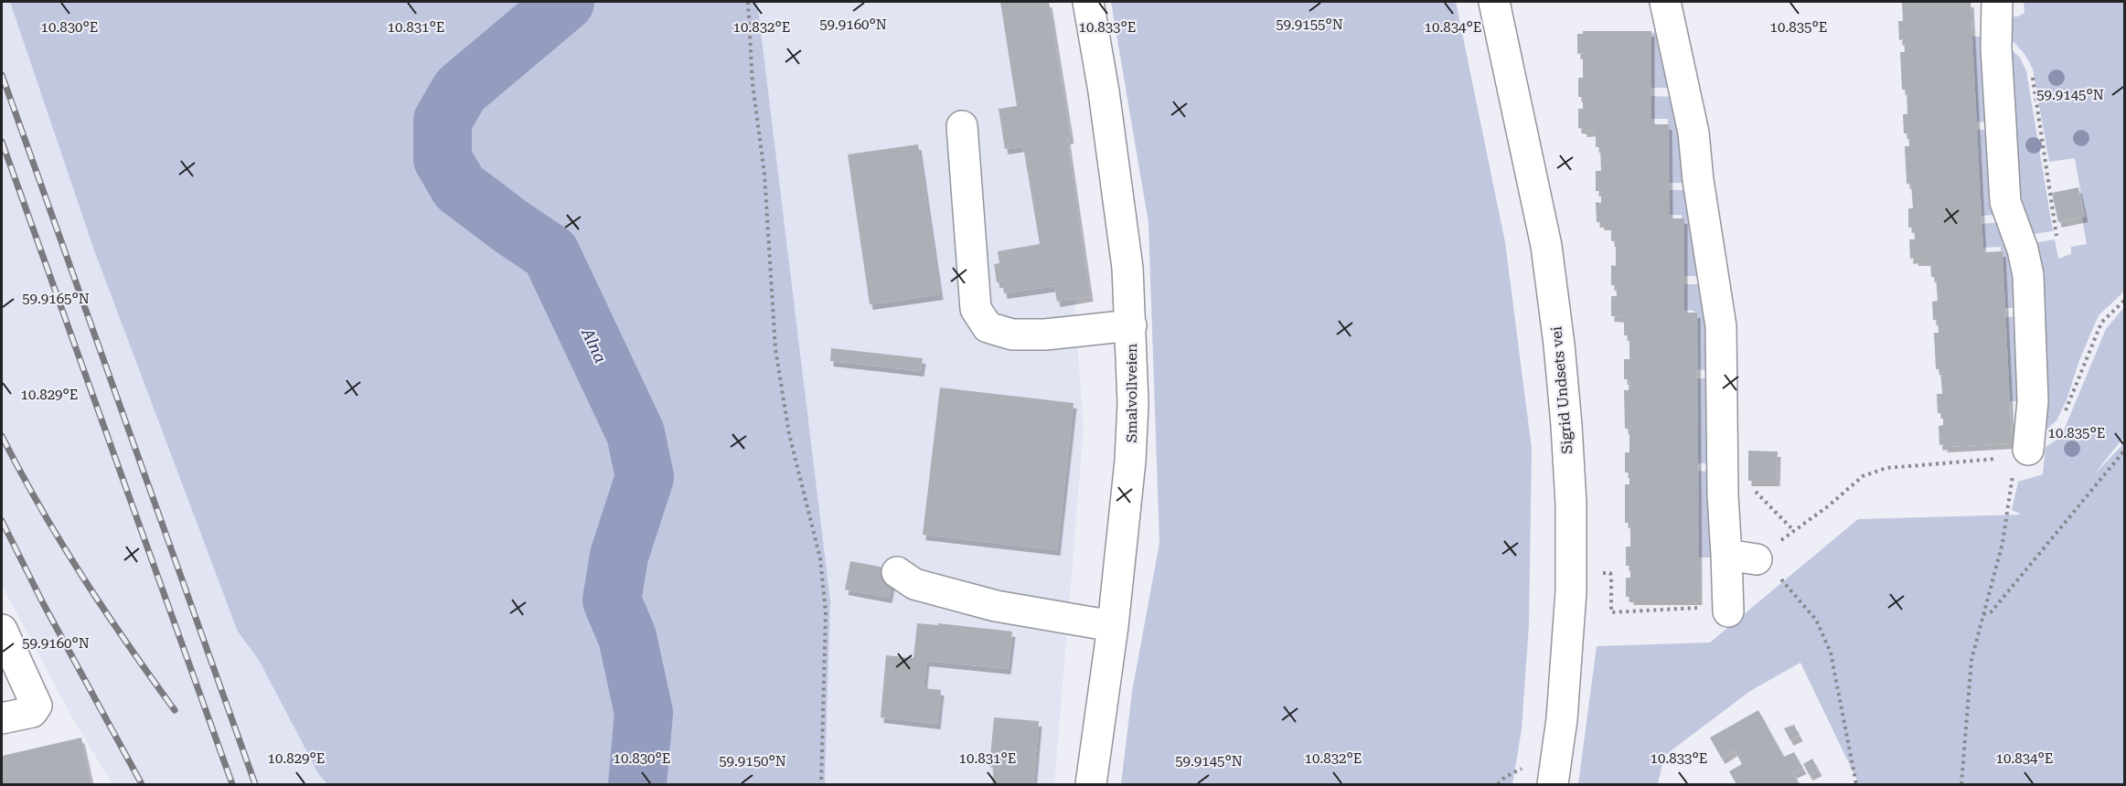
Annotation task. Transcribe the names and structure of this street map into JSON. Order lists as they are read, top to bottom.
{
  "streets": {
    "street": ["Sigrid Undsets vei", "Smalvollveien"]
  },
  "water": ["Alna"],
  "coordinates": [
    "59.9160°N",
    "59.9155°N",
    "10.830°E",
    "10.831°E",
    "10.832°E",
    "10.833°E",
    "10.834°E",
    "10.835°E",
    "59.9145°N",
    "59.9165°N",
    "10.829°E",
    "59.9150°N"
  ]
}
